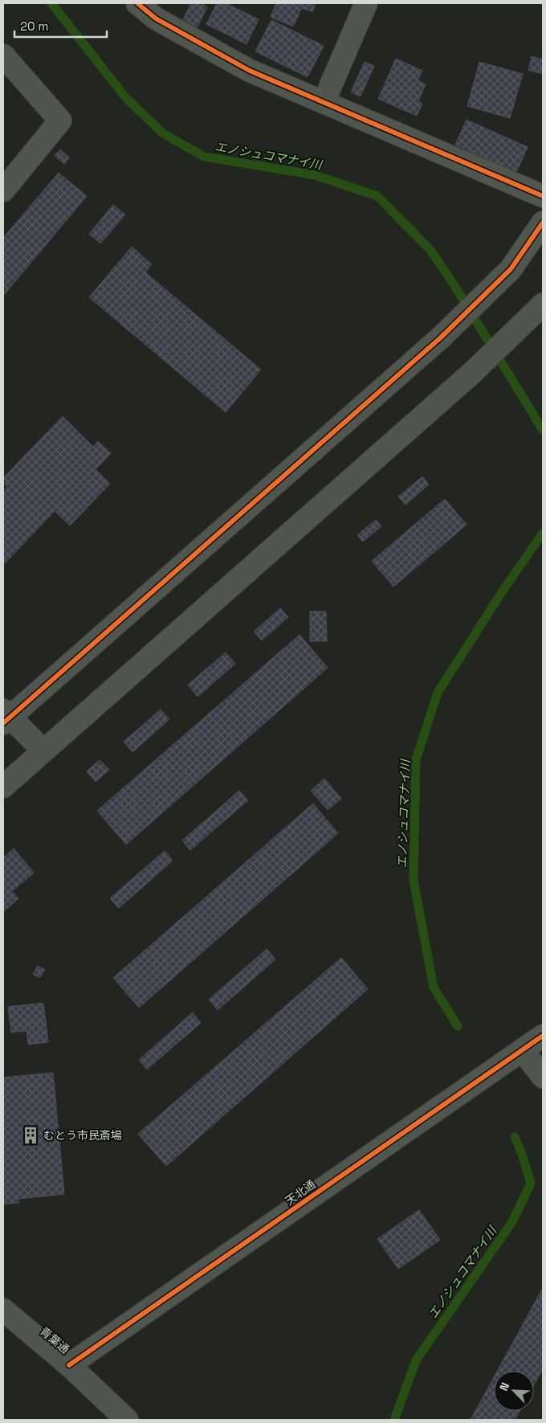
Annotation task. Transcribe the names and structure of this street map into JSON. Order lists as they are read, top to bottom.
{
  "streets": {
    "street": ["天北通", "青葉通"]
  },
  "crossings": [
    ["天北通", "青葉通"]
  ],
  "water": ["エノシュコマナイ川"],
  "places": {
    "building": ["むとう市民斎場"]
  },
  "scale_bar": "20 m",
  "north": "top left"
}
